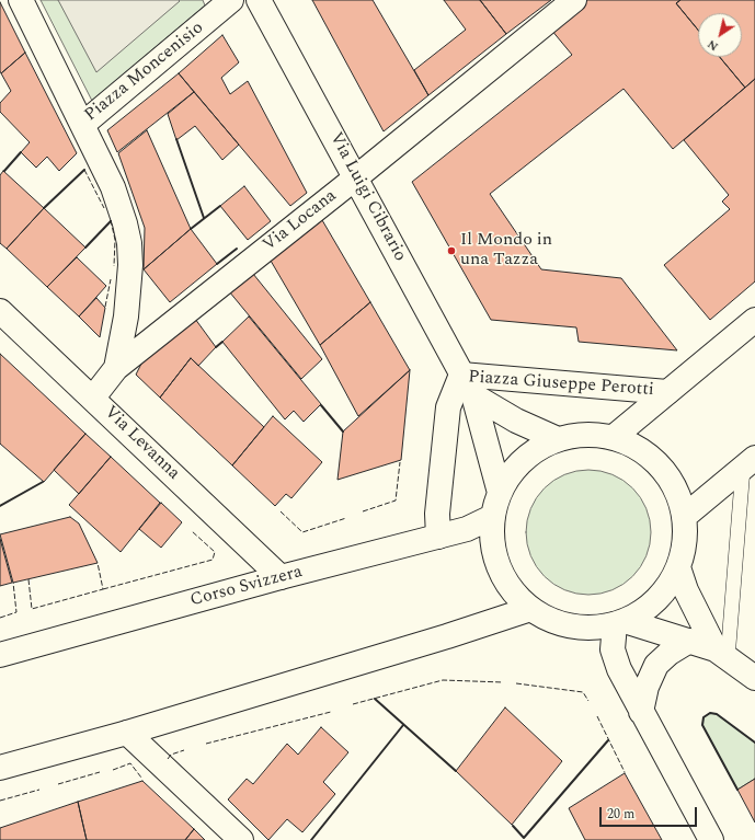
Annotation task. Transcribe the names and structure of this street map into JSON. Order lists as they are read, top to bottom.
{
  "streets": {
    "street": [
      "Piazza Moncenisio",
      "Via Luigi Cibrario",
      "Via Locana",
      "Piazza Giuseppe Perotti",
      "Via Levanna",
      "Corso Svizzera"
    ]
  },
  "crossings": [
    ["Via Luigi Cibrario", "Via Locana"],
    ["Via Luigi Cibrario", "Piazza Giuseppe Perotti"],
    ["Via Locana", "Via Levanna"],
    ["Piazza Giuseppe Perotti", "Corso Svizzera"],
    ["Via Levanna", "Corso Svizzera"]
  ],
  "places": ["Il Mondo in una Tazza"],
  "scale_bar": "20 m",
  "north": "bottom left"
}
